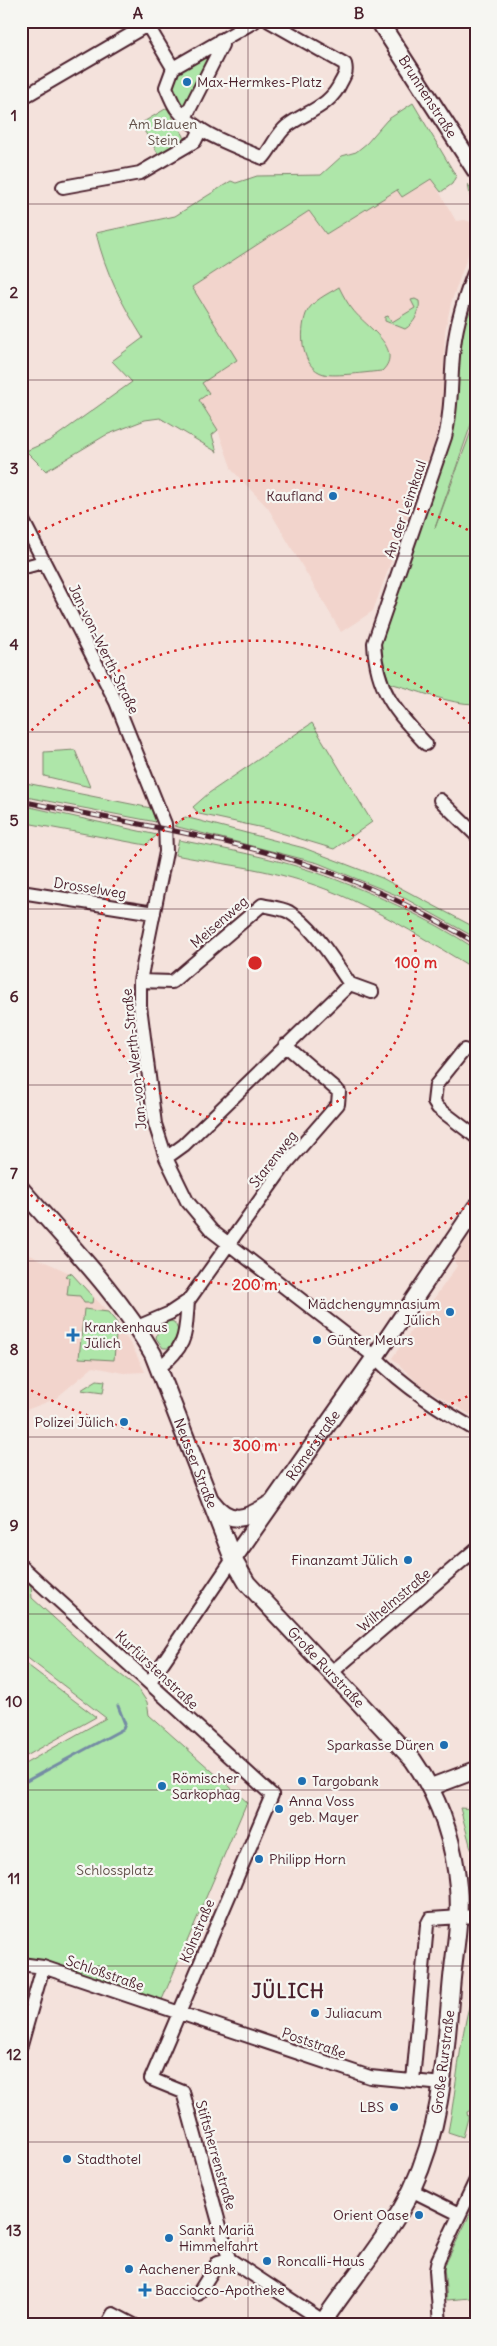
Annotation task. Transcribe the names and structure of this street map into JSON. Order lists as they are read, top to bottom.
{
  "streets": {
    "main road": [
      "Brunnenstraße",
      "Römerstraße",
      "Neusser Straße",
      "Große Rurstraße"
    ],
    "street": [
      "An der Leimkaul",
      "Jan-von-Werth-Straße",
      "Drosselweg",
      "Meisenweg",
      "Starenweg",
      "Wilhelmstraße",
      "Kurfürstenstraße",
      "Kölnstraße",
      "Schloßstraße",
      "Poststraße",
      "Stiftsherrenstraße"
    ]
  },
  "crossings": [
    ["Jan-von-Werth-Straße", "Drosselweg"],
    ["Jan-von-Werth-Straße", "Meisenweg"],
    ["Jan-von-Werth-Straße", "Starenweg"],
    ["Jan-von-Werth-Straße", "Römerstraße"],
    ["Römerstraße", "Neusser Straße"],
    ["Römerstraße", "Große Rurstraße"],
    ["Römerstraße", "Kurfürstenstraße"],
    ["Neusser Straße", "Große Rurstraße"],
    ["Wilhelmstraße", "Große Rurstraße"],
    ["Große Rurstraße", "Poststraße"],
    ["Kurfürstenstraße", "Kölnstraße"],
    ["Kölnstraße", "Schloßstraße"],
    ["Kölnstraße", "Poststraße"],
    ["Kölnstraße", "Stiftsherrenstraße"],
    ["Schloßstraße", "Poststraße"]
  ],
  "districts": ["JÜLICH"],
  "parks": ["Am Blauen Stein", "Schlossplatz"],
  "places": {
    "other": [
      "Max-Hermkes-Platz",
      "Kaufland",
      "Mädchengymnasium Jülich",
      "Günter Meurs",
      "Polizei Jülich",
      "Finanzamt Jülich",
      "Sparkasse Düren",
      "Targobank",
      "Römischer Sarkophag",
      "Anna Voss geb. Mayer",
      "Philipp Horn",
      "Juliacum",
      "LBS",
      "Stadthotel",
      "Orient Oase",
      "Sankt Mariä Himmelfahrt",
      "Roncalli-Haus",
      "Aachener Bank"
    ],
    "health": ["Krankenhaus Jülich", "Bacciocco-Apotheke"]
  },
  "grid": {
    "columns": ["A", "B"],
    "rows": [
      "1",
      "2",
      "3",
      "4",
      "5",
      "6",
      "7",
      "8",
      "9",
      "10",
      "11",
      "12",
      "13"
    ]
  },
  "rings": ["100 m", "200 m", "300 m"]
}
